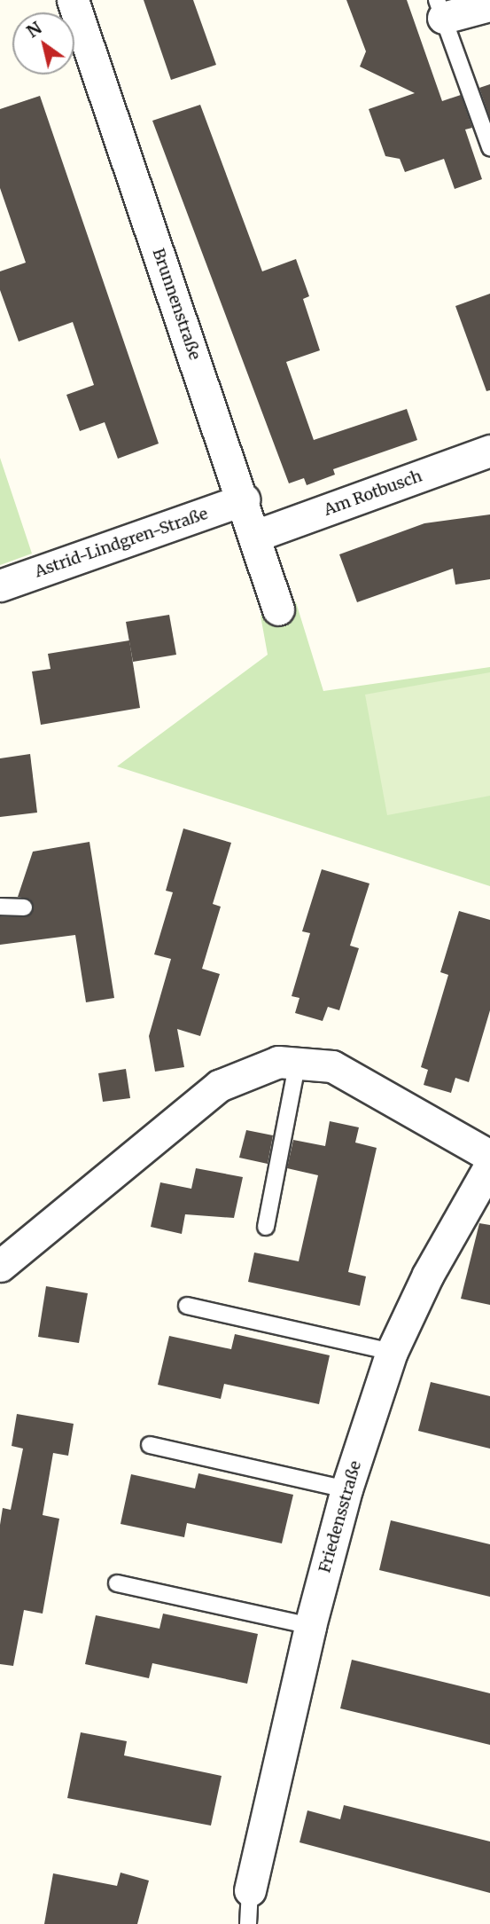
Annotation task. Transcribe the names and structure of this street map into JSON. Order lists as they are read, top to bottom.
{
  "streets": {
    "street": [
      "Brunnenstraße",
      "Am Rotbusch",
      "Astrid-Lindgren-Straße",
      "Friedensstraße"
    ]
  },
  "crossings": [
    ["Brunnenstraße", "Am Rotbusch"],
    ["Brunnenstraße", "Astrid-Lindgren-Straße"]
  ],
  "north": "top left"
}
